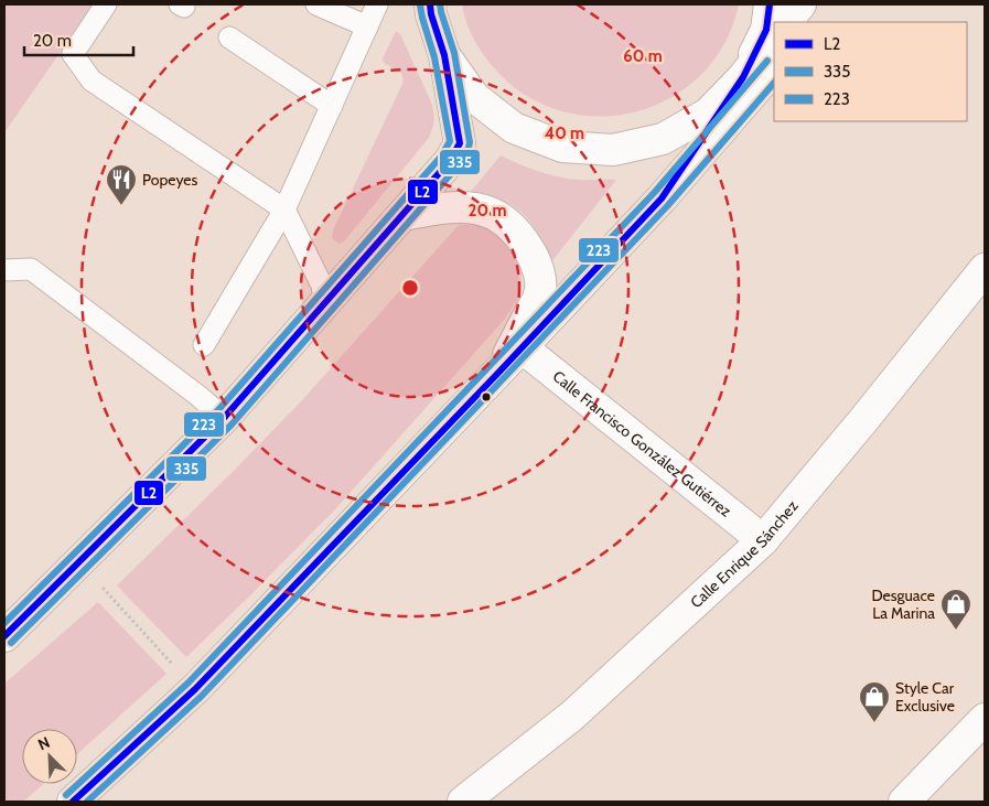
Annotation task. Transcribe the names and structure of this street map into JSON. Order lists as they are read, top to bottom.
{
  "streets": {
    "street": ["Calle Francisco González Gutiérrez", "Calle Enrique Sánchez"]
  },
  "crossings": [
    ["Calle Francisco González Gutiérrez", "Calle Enrique Sánchez"]
  ],
  "places": {
    "restaurant": ["Popeyes"],
    "shop": ["Desguace La Marina", "Style Car Exclusive"]
  },
  "lines": ["transit line L2", "transit line 335", "transit line 223"],
  "legend": ["L2", "335", "223"],
  "scale_bar": "20 m",
  "north": "top left",
  "rings": ["60 m", "40 m", "20 m"]
}
